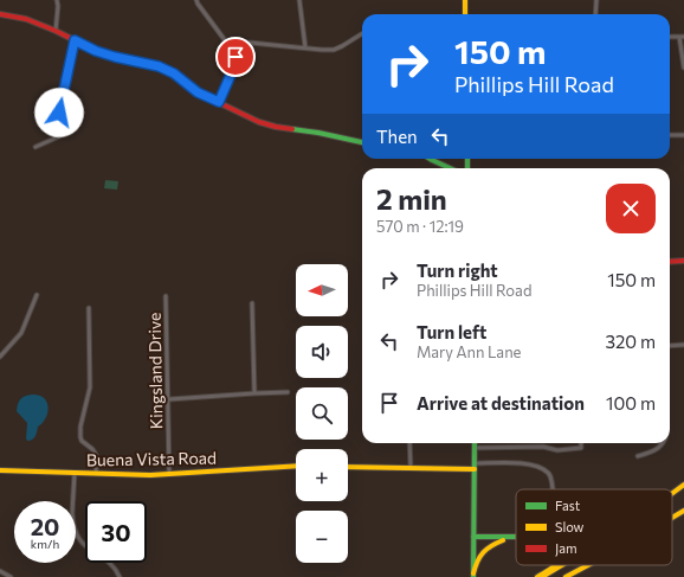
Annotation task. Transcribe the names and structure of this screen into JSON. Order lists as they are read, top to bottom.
{
  "streets": {
    "main road": ["Buena Vista Road"],
    "street": ["Kingsland Drive"]
  },
  "crossings": [
    ["Kingsland Drive", "Buena Vista Road"]
  ],
  "legend": ["Fast", "Slow", "Jam"],
  "north": "left",
  "page": {
    "turn": ["150 m", "Phillips Hill Road"],
    "then": "Then",
    "heading": ["2 min", "570 m · 12:19"],
    "list": [
      {
        "name": "Turn right",
        "note": "Phillips Hill Road",
        "value": "150 m"
      },
      {
        "name": "Turn left",
        "note": "Mary Ann Lane",
        "value": "320 m"
      },
      {
        "name": "Arrive at destination",
        "value": "100 m"
      }
    ],
    "map_buttons": ["+", "−"],
    "speed": "20 km/h",
    "limit": "30"
  }
}
